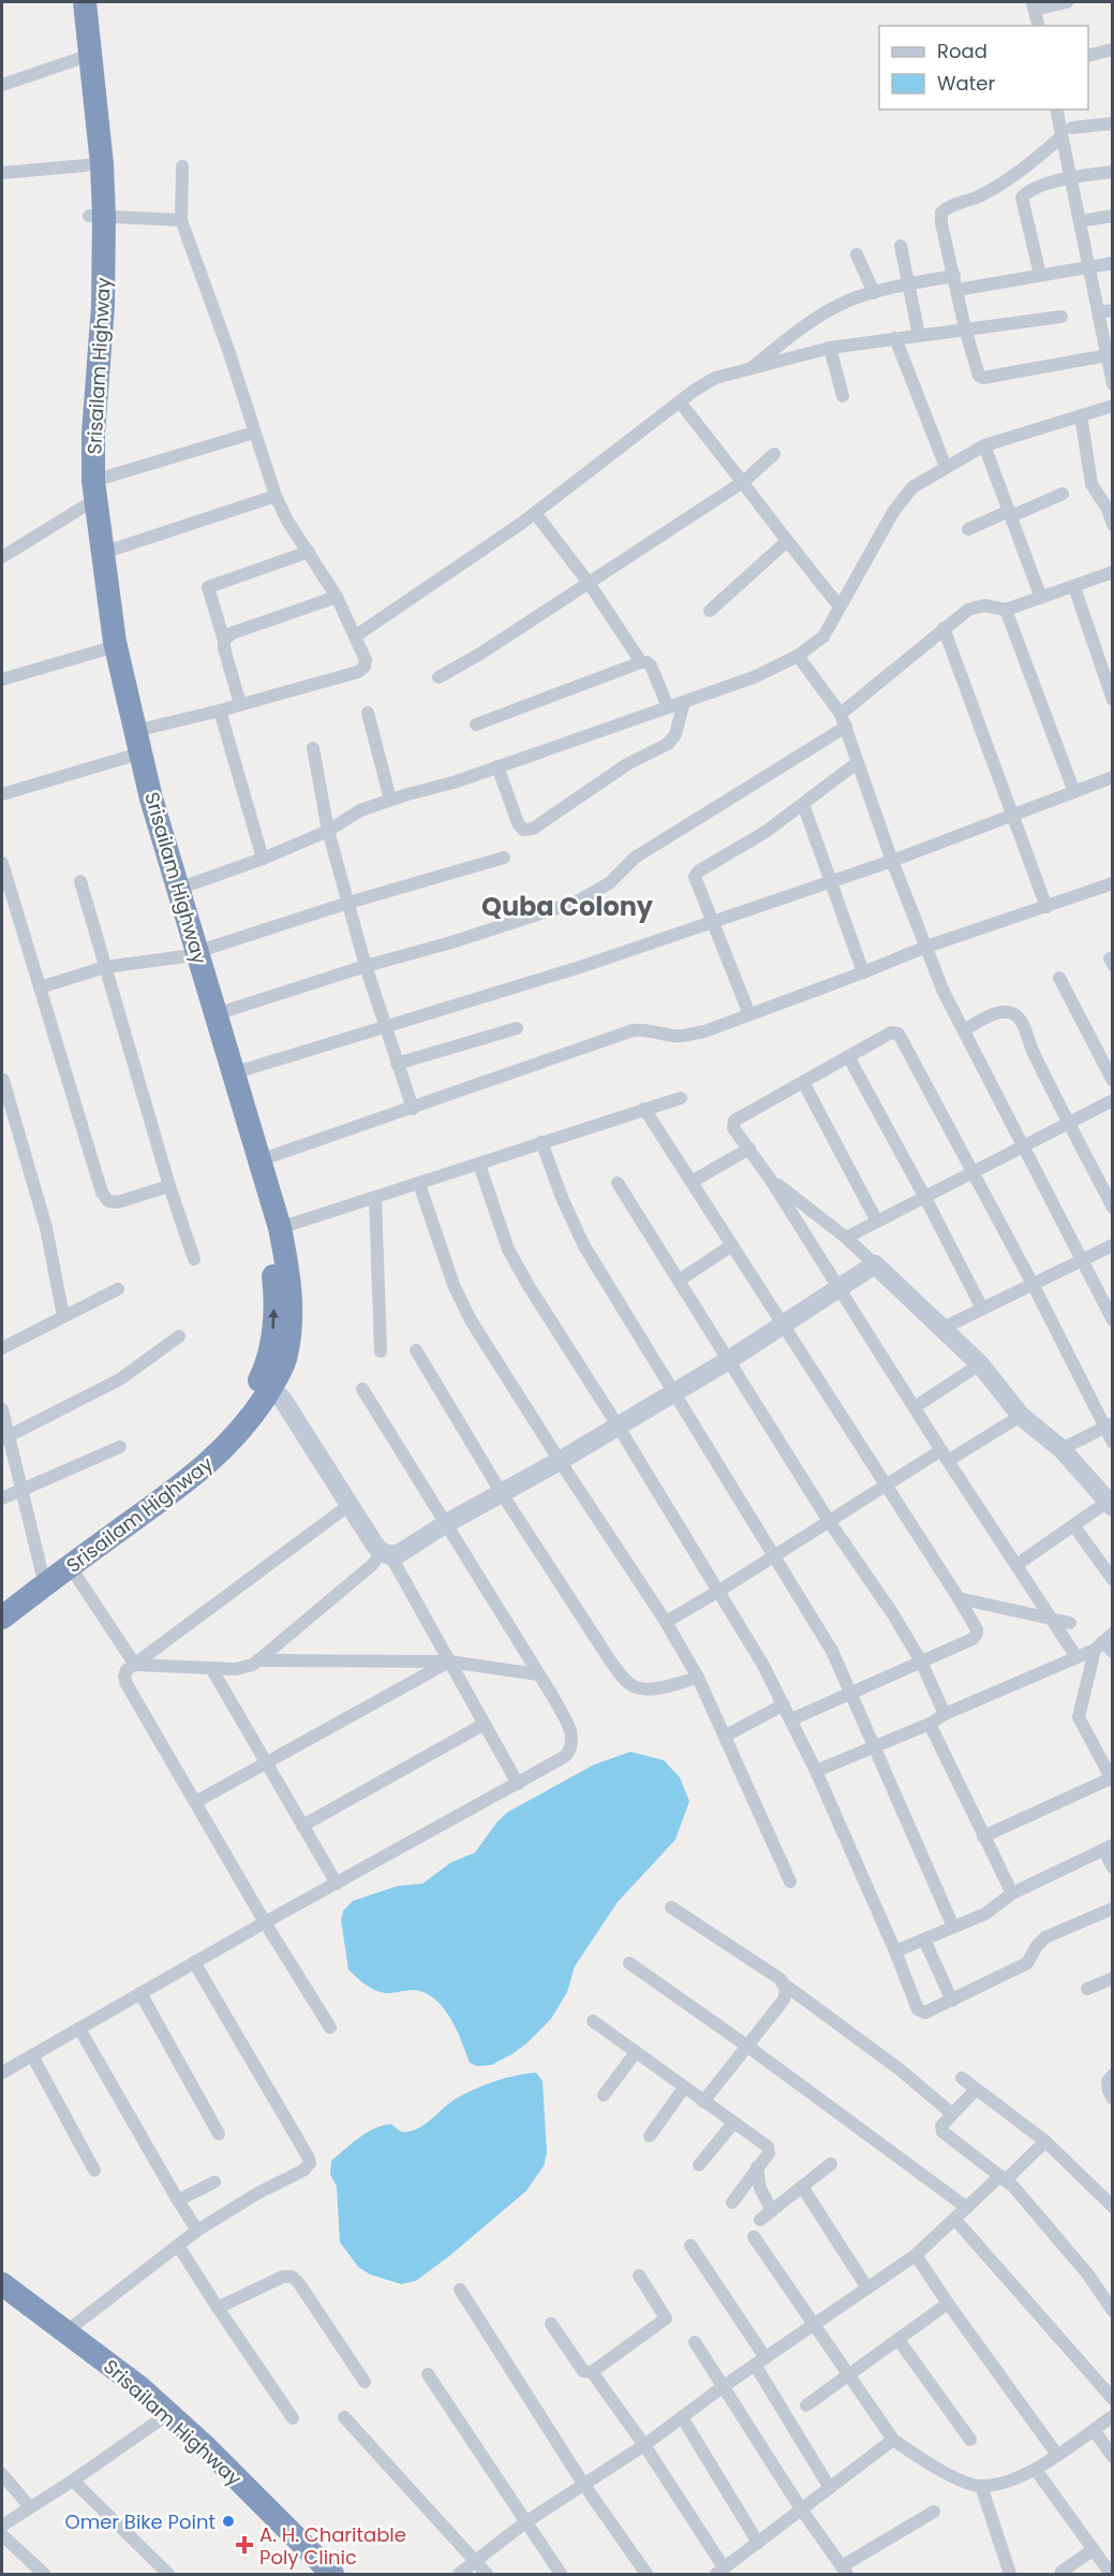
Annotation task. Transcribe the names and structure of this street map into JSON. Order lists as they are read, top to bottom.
{
  "streets": {
    "highway": ["Srisailam Highway"]
  },
  "districts": ["Quba Colony"],
  "places": {
    "other": ["Omer Bike Point"],
    "health": ["A. H. Charitable Poly Clinic"]
  },
  "legend": ["Road", "Water"]
}
